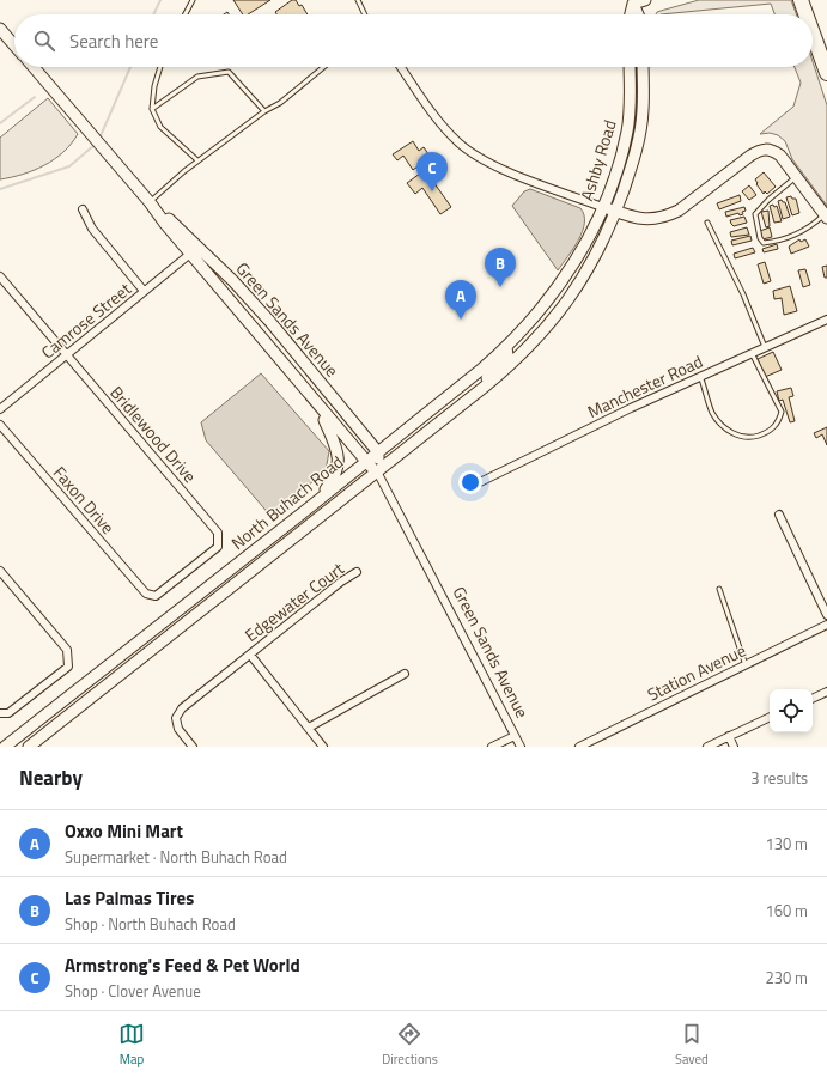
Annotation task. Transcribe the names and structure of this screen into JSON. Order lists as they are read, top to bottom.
{
  "streets": {
    "main road": ["Ashby Road", "Green Sands Avenue", "North Buhach Road"],
    "street": [
      "Camrose Street",
      "Manchester Road",
      "Bridlewood Drive",
      "Faxon Drive",
      "Edgewater Court",
      "Station Avenue"
    ]
  },
  "crossings": [
    ["Ashby Road", "North Buhach Road"],
    ["Green Sands Avenue", "Camrose Street"],
    ["Green Sands Avenue", "North Buhach Road"],
    ["Camrose Street", "Bridlewood Drive"],
    ["Bridlewood Drive", "Faxon Drive"]
  ],
  "page": {
    "search": "Search here",
    "pins": ["C", "B", "A"],
    "heading": ["Nearby", "3 results"],
    "list": [
      {
        "mark": "A",
        "name": "Oxxo Mini Mart",
        "note": "Supermarket · North Buhach Road",
        "value": "130 m"
      },
      {
        "mark": "B",
        "name": "Las Palmas Tires",
        "note": "Shop · North Buhach Road",
        "value": "160 m"
      },
      {
        "mark": "C",
        "name": "Armstrong's Feed & Pet World",
        "note": "Shop · Clover Avenue",
        "value": "230 m"
      }
    ],
    "nav": ["Map", "Directions", "Saved"]
  }
}
